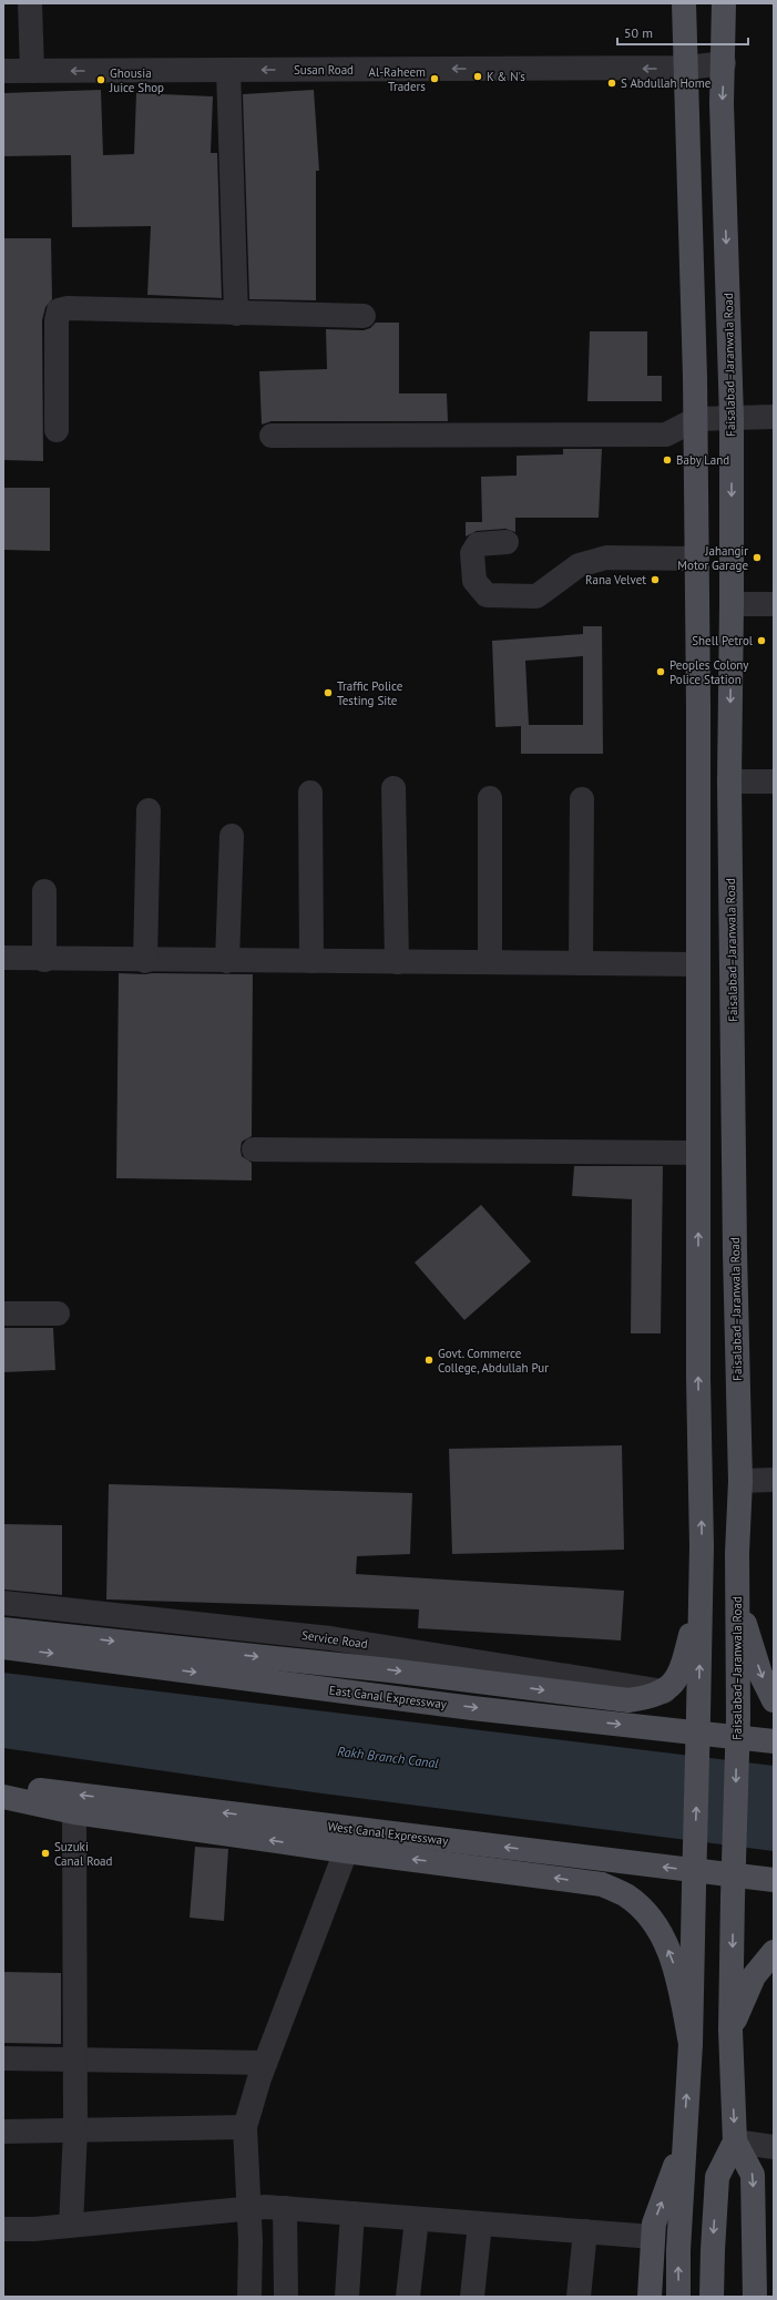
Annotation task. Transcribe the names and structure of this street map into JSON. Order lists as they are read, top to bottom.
{
  "streets": {
    "main road": ["Faisalabad–Jaranwala Road", "East Canal Expressway", "West Canal Expressway"],
    "street": ["Susan Road", "Service Road"]
  },
  "crossings": [
    ["Susan Road", "Faisalabad–Jaranwala Road"]
  ],
  "one_way": ["Susan Road"],
  "water": ["Rakh Branch Canal"],
  "places": [
    "K & N's",
    "Al-Raheem Traders",
    "Ghousia Juice Shop",
    "S Abdullah Home",
    "Baby Land",
    "Jahangir Motor Garage",
    "Rana Velvet",
    "Shell Petrol",
    "Peoples Colony Police Station",
    "Traffic Police Testing Site",
    "Govt. Commerce College, Abdullah Pur",
    "Suzuki Canal Road"
  ],
  "scale_bar": "50 m"
}
